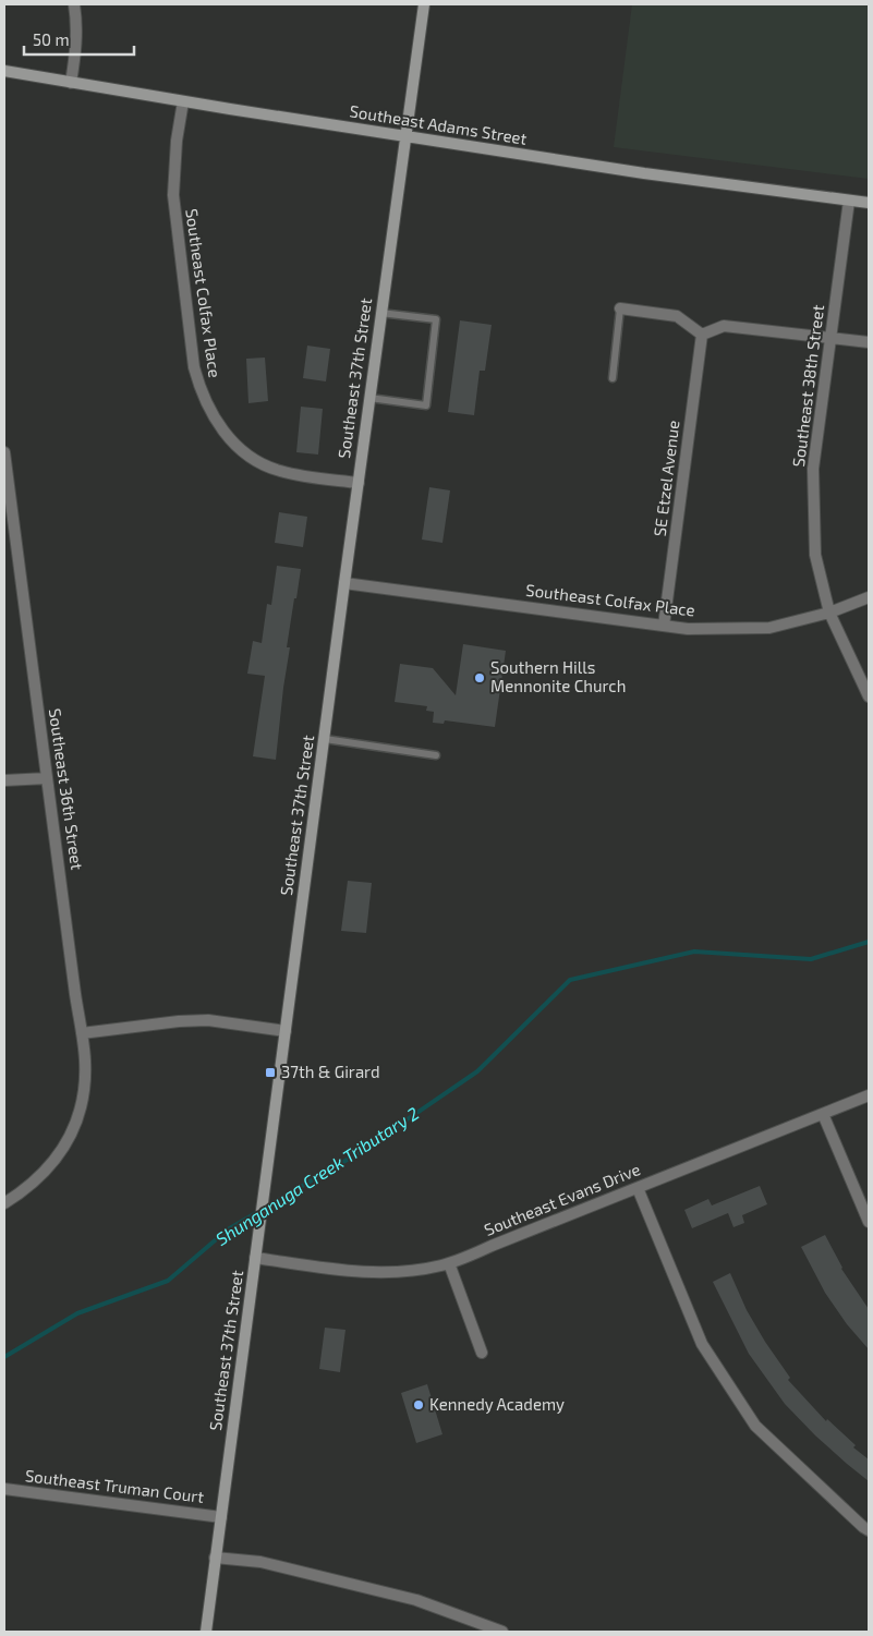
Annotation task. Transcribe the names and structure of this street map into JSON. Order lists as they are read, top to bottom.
{
  "streets": {
    "main road": ["Southeast Adams Street", "Southeast 37th Street"],
    "street": [
      "Southeast Colfax Place",
      "Southeast 38th Street",
      "SE Etzel Avenue",
      "Southeast 36th Street",
      "Southeast Evans Drive",
      "Southeast Truman Court"
    ]
  },
  "crossings": [
    ["Southeast Adams Street", "Southeast Colfax Place"],
    ["Southeast Adams Street", "Southeast 37th Street"],
    ["Southeast Adams Street", "Southeast 38th Street"],
    ["Southeast Colfax Place", "Southeast 37th Street"],
    ["Southeast Colfax Place", "Southeast 38th Street"],
    ["Southeast Colfax Place", "SE Etzel Avenue"],
    ["Southeast 37th Street", "Southeast Evans Drive"],
    ["Southeast 37th Street", "Southeast Truman Court"]
  ],
  "water": ["Shunganuga Creek Tributary 2"],
  "places": {
    "other": ["Southern Hills Mennonite Church", "Kennedy Academy"],
    "transit": ["37th & Girard"]
  },
  "scale_bar": "50 m"
}
